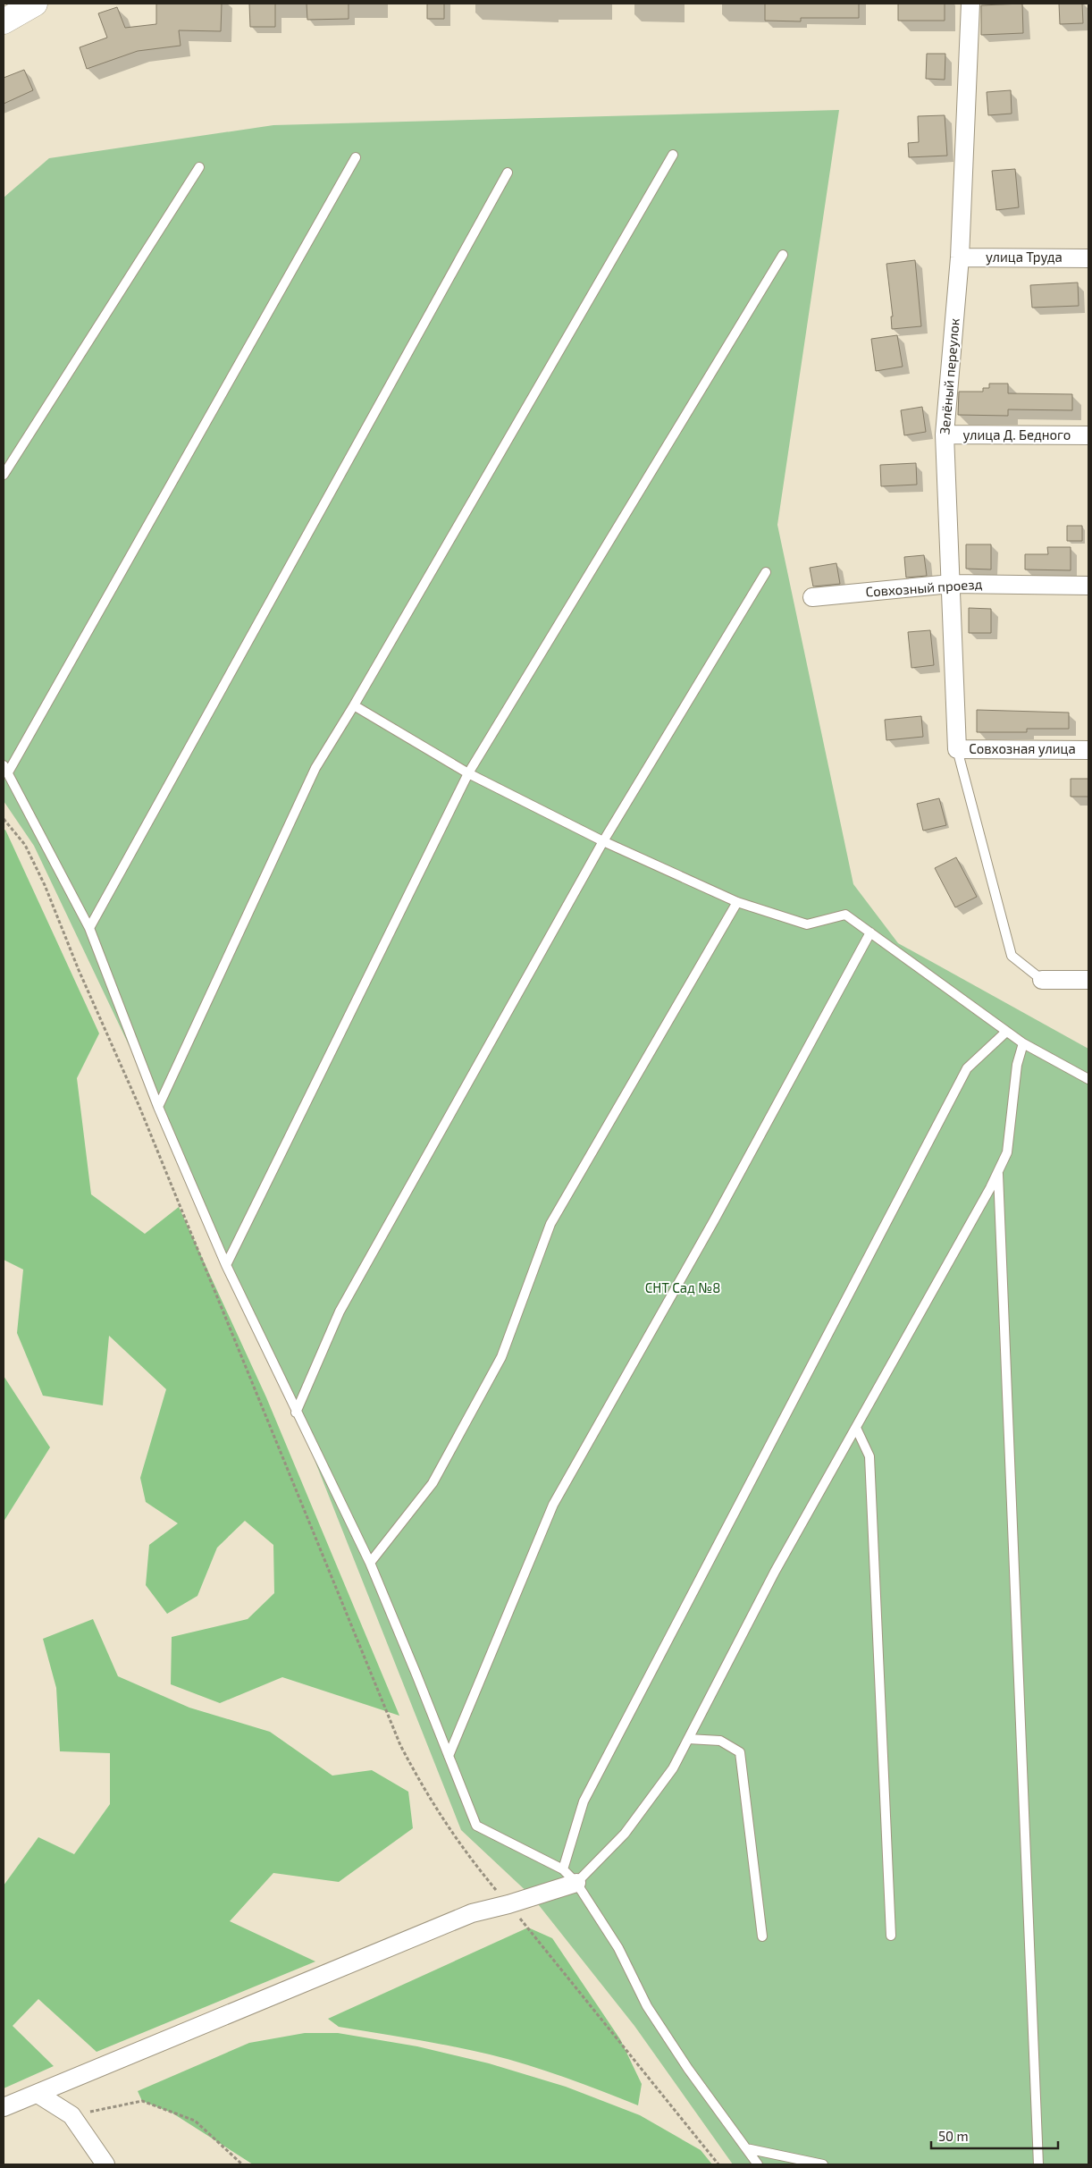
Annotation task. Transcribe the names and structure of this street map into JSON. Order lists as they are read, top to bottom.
{
  "streets": {
    "street": [
      "улица Труда",
      "Зелёный переулок",
      "улица Д. Бедного",
      "Совхозный проезд",
      "Совхозная улица"
    ]
  },
  "crossings": [
    ["улица Труда", "Зелёный переулок"],
    ["Зелёный переулок", "улица Д. Бедного"],
    ["Зелёный переулок", "Совхозный проезд"],
    ["Зелёный переулок", "Совхозная улица"]
  ],
  "parks": ["СНТ Сад №8"],
  "scale_bar": "50 m"
}
